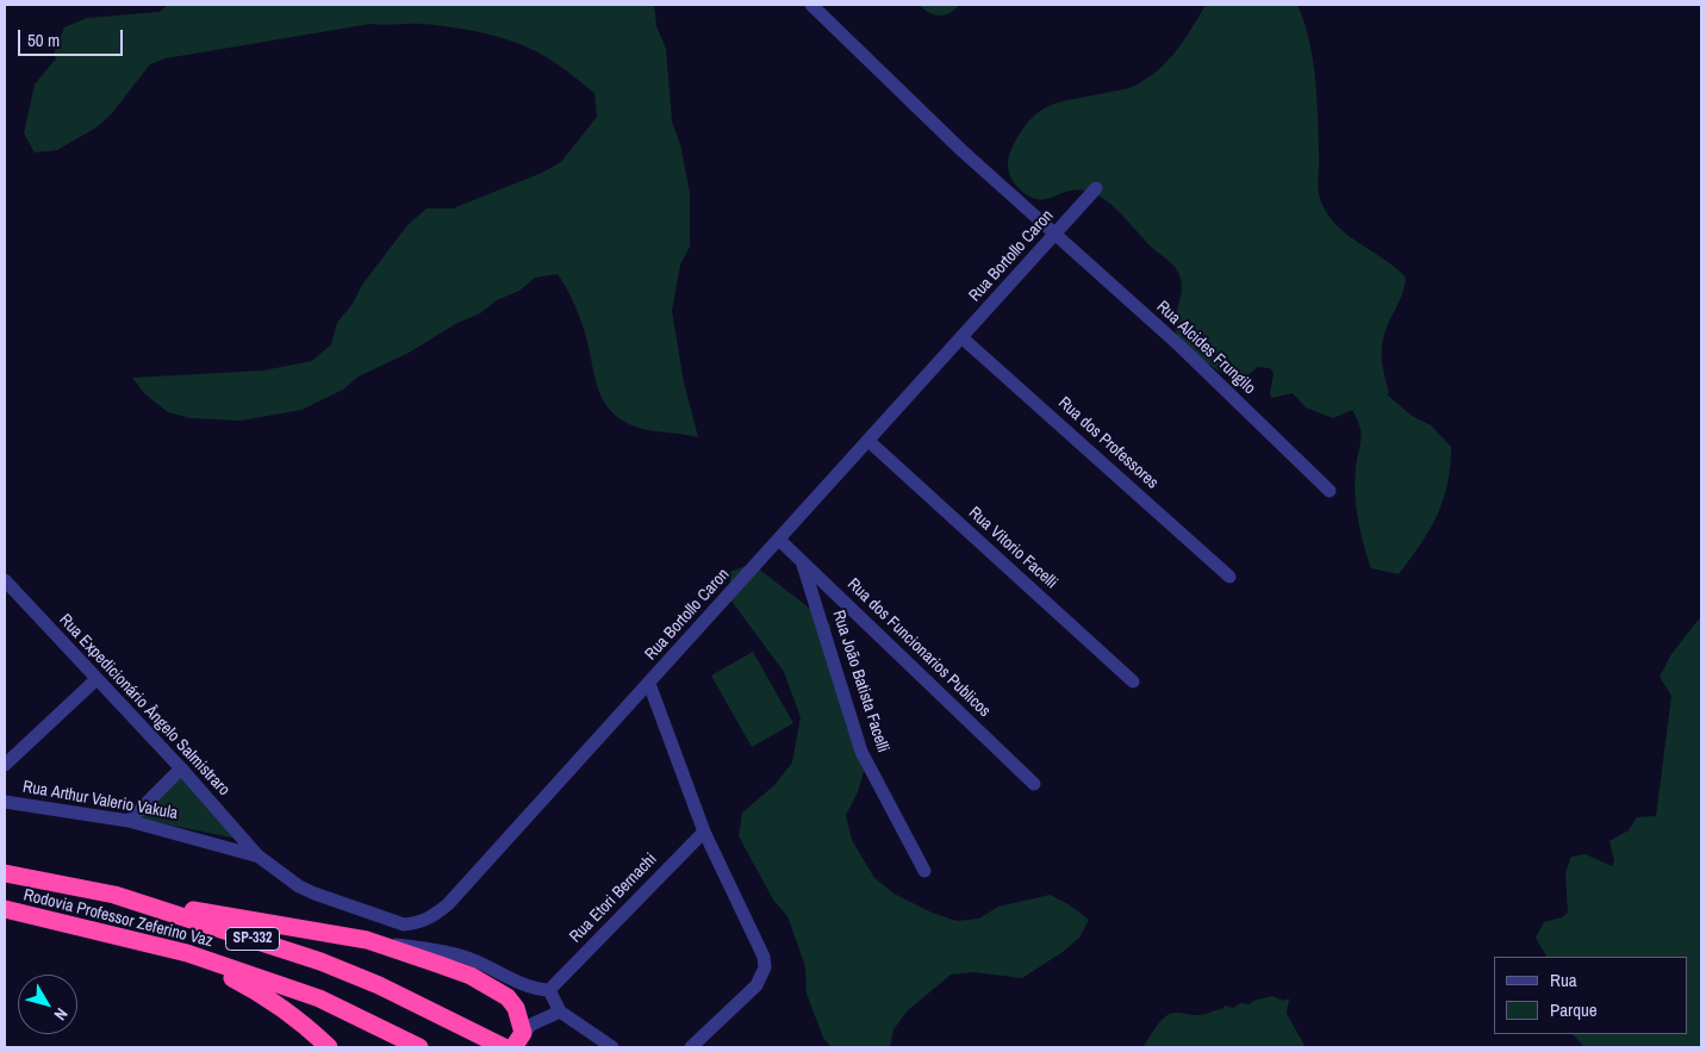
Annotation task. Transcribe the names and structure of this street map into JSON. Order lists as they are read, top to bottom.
{
  "streets": {
    "highway": ["Rodovia Professor Zeferino Vaz", "SP-332"],
    "street": [
      "Rua Bortollo Caron",
      "Rua Alcides Frungilo",
      "Rua dos Professores",
      "Rua Vitorio Facelli",
      "Rua dos Funcionarios Publicos",
      "Rua João Batista Facelli",
      "Rua Expedicionário Ângelo Salmistraro",
      "Rua Arthur Valerio Vakula",
      "Rua Etori Bernachi"
    ]
  },
  "crossings": [
    ["Rua Bortollo Caron", "Rua Alcides Frungilo"],
    ["Rua Bortollo Caron", "Rua dos Professores"],
    ["Rua Bortollo Caron", "Rua Vitorio Facelli"],
    ["Rua Bortollo Caron", "Rua dos Funcionarios Publicos"],
    ["Rua Bortollo Caron", "Rua Expedicionário Ângelo Salmistraro"],
    ["Rua Bortollo Caron", "Rua Arthur Valerio Vakula"],
    ["Rua dos Funcionarios Publicos", "Rua João Batista Facelli"],
    ["Rua Expedicionário Ângelo Salmistraro", "Rua Arthur Valerio Vakula"]
  ],
  "legend": ["Rua", "Parque"],
  "scale_bar": "50 m",
  "north": "bottom right"
}
